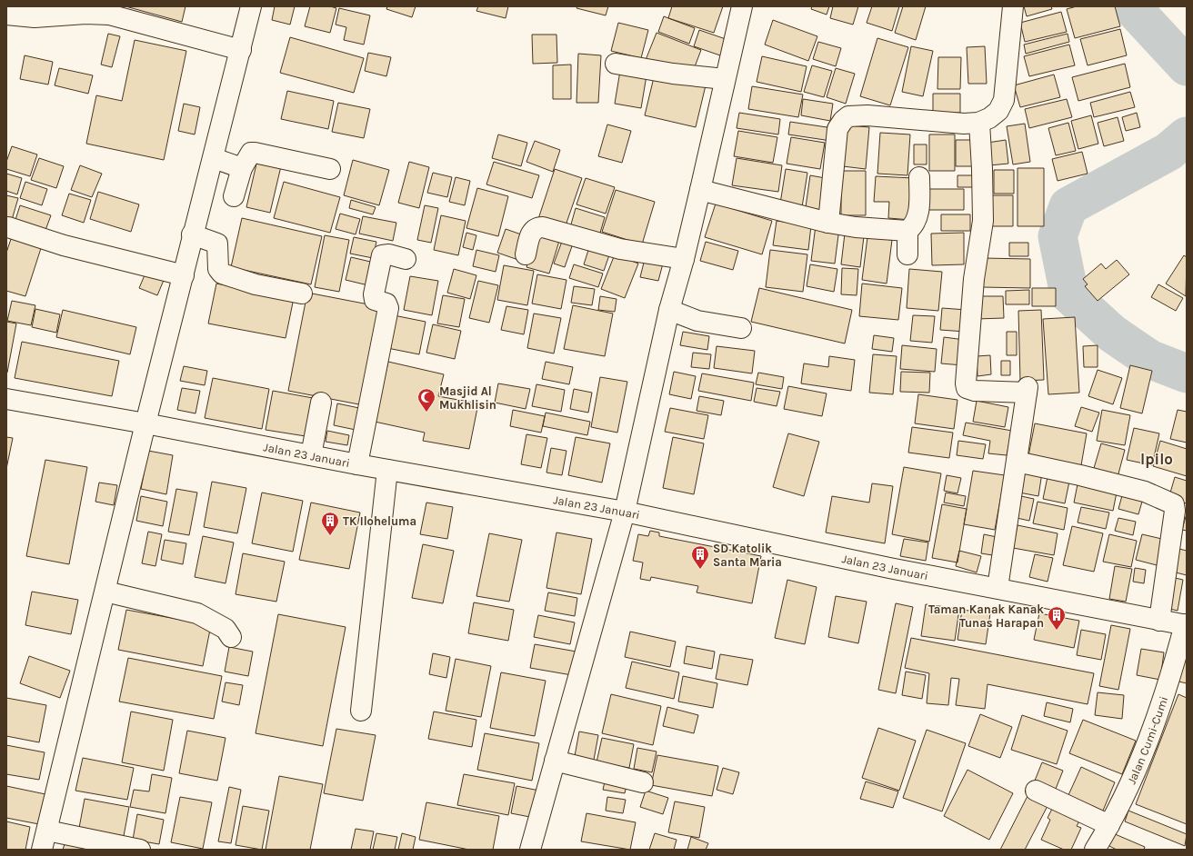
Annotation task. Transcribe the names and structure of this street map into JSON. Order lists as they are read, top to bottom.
{
  "streets": {
    "street": ["Jalan 23 Januari", "Jalan Cumi-Cumi"]
  },
  "crossings": [
    ["Jalan 23 Januari", "Jalan Cumi-Cumi"]
  ],
  "districts": ["Ipilo"],
  "places": {
    "mosque": ["Masjid Al Mukhlisin"],
    "building": ["TK Iloheluma", "SD Katolik Santa Maria", "Taman Kanak Kanak Tunas Harapan"]
  }
}
